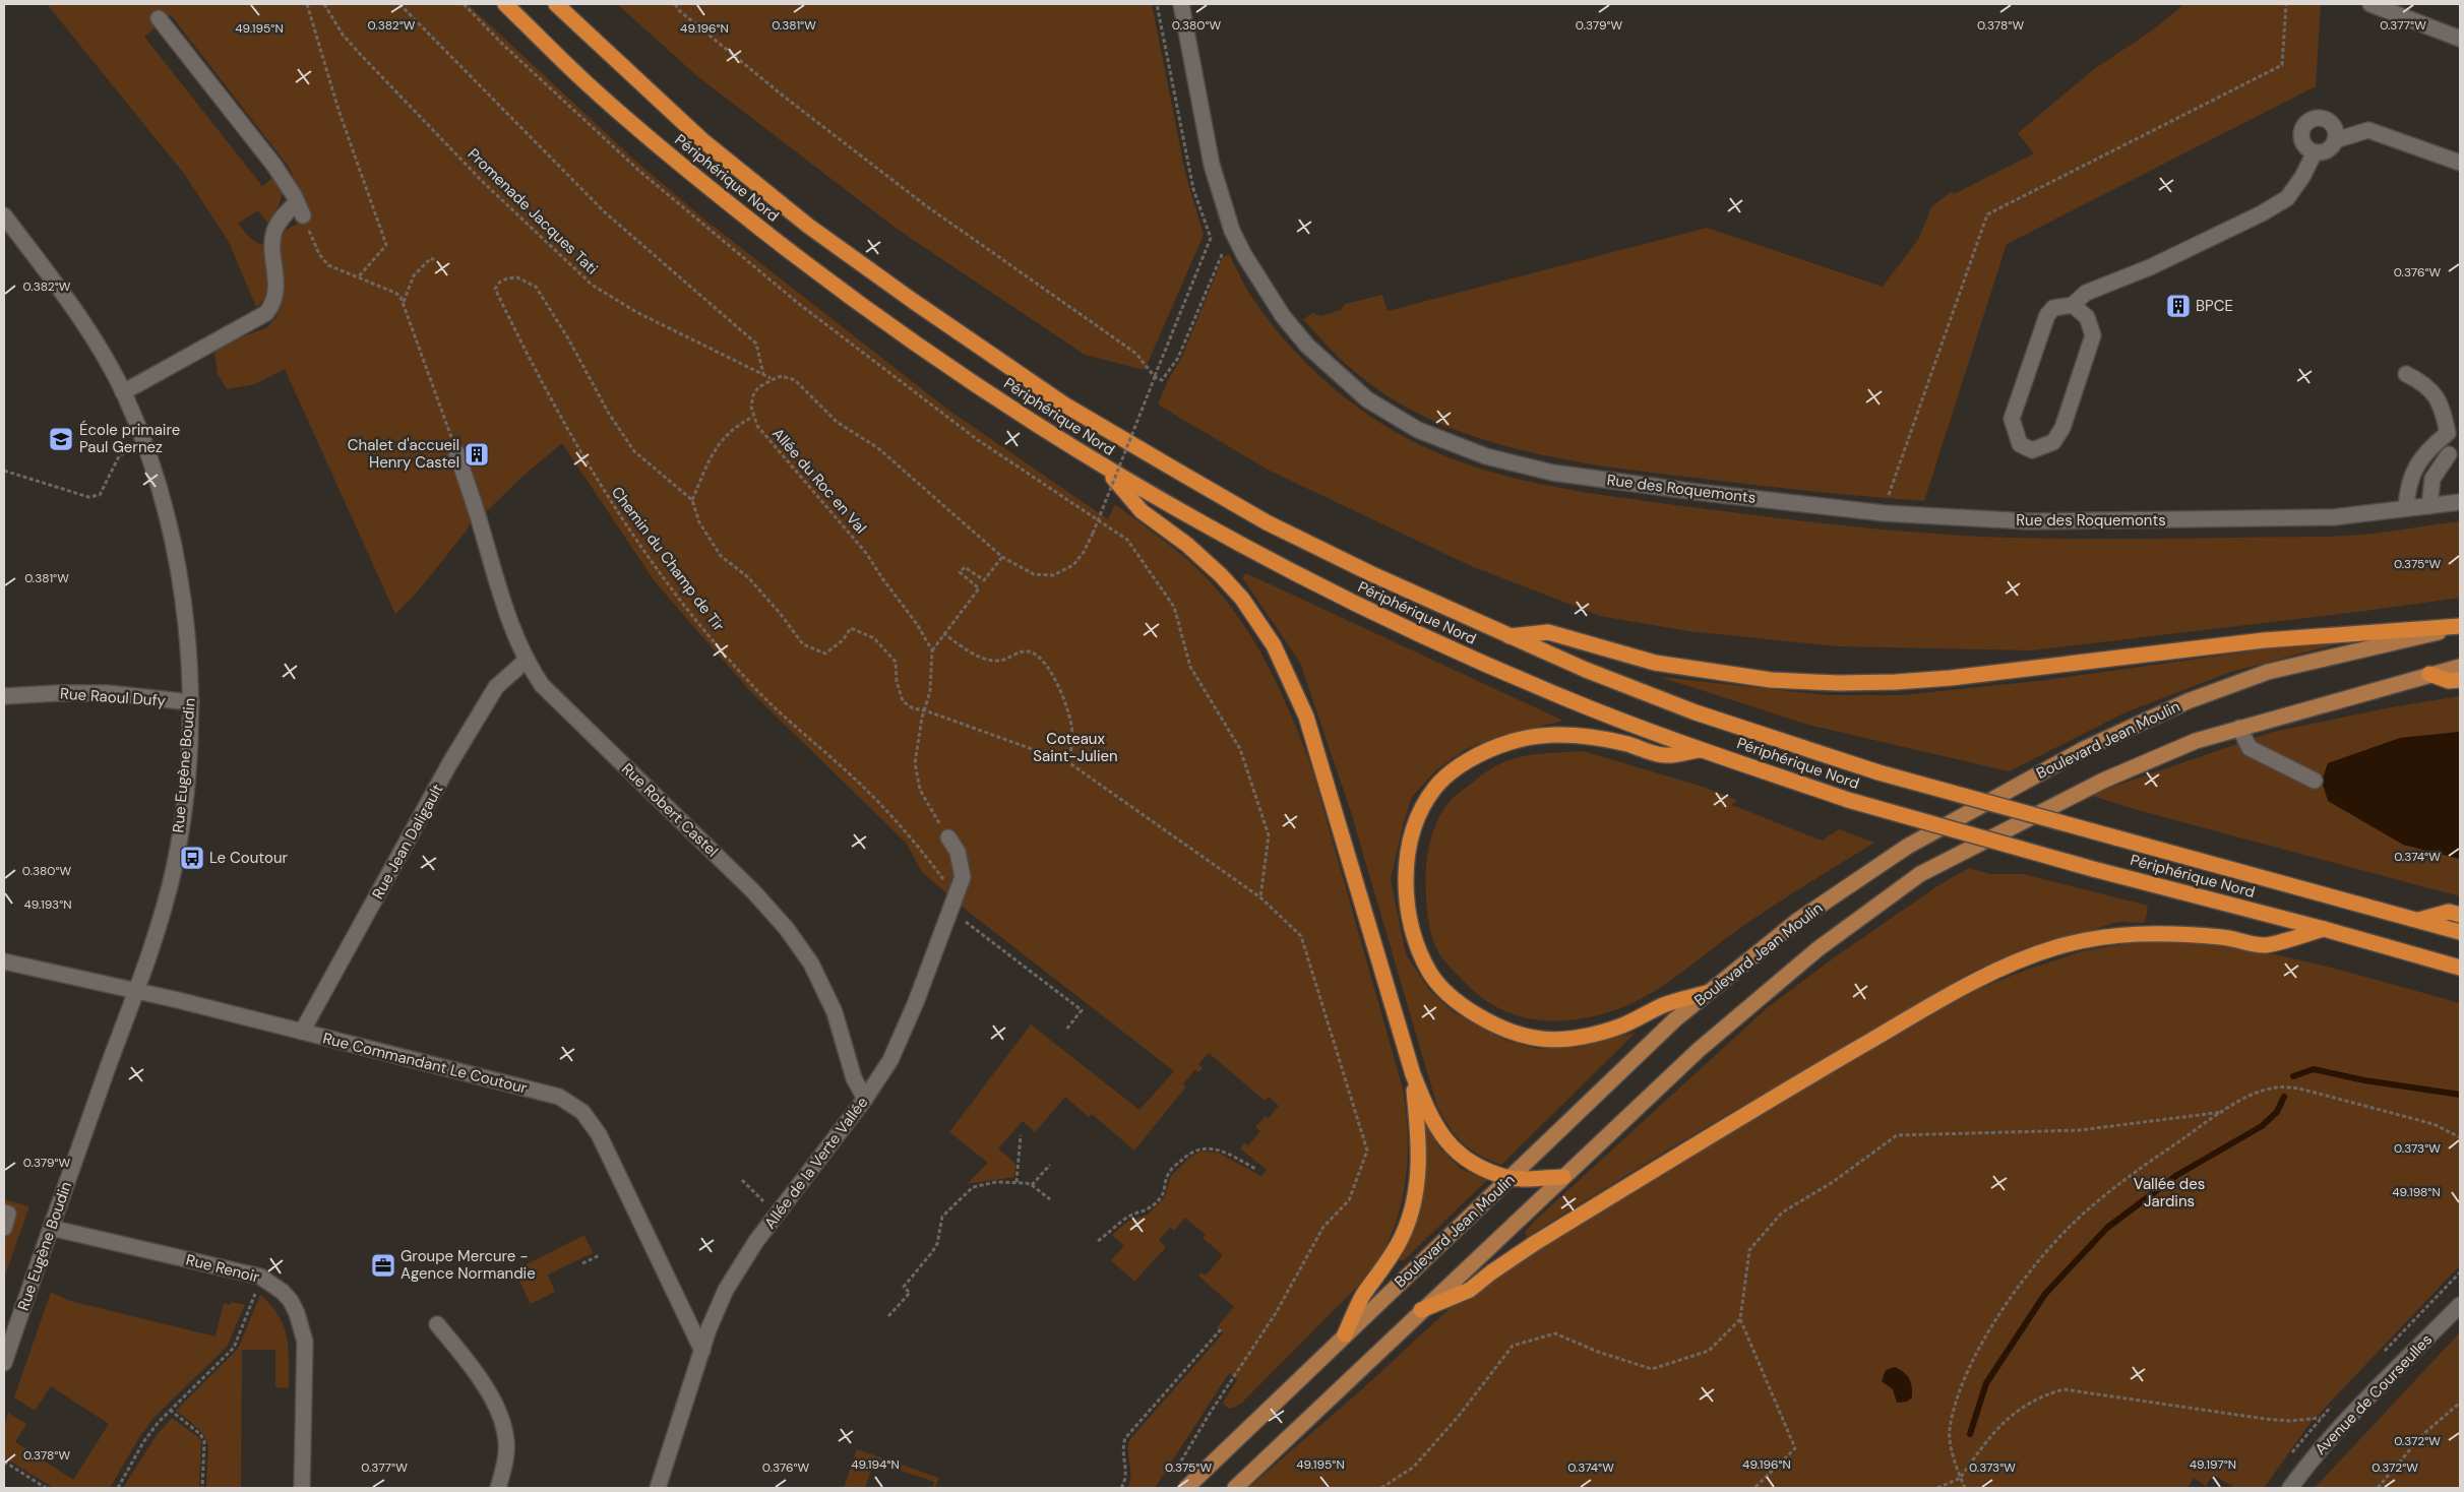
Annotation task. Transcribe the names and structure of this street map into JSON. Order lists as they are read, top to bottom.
{
  "streets": {
    "highway": ["Périphérique Nord"],
    "main road": ["Boulevard Jean Moulin"],
    "street": [
      "Rue des Roquemonts",
      "Rue Raoul Dufy",
      "Rue Eugène Boudin",
      "Rue Robert Castel",
      "Rue Jean Daligault",
      "Rue Commandant Le Coutour",
      "Allée de la Verte Vallée",
      "Rue Renoir",
      "Avenue de Courseulles"
    ],
    "path": ["Promenade Jacques Tati", "Allée du Roc en Val", "Chemin du Champ de Tir"]
  },
  "crossings": [
    ["Chemin du Champ de Tir", "Allée de la Verte Vallée"],
    ["Rue Raoul Dufy", "Rue Eugène Boudin"],
    ["Rue Eugène Boudin", "Rue Commandant Le Coutour"],
    ["Rue Eugène Boudin", "Rue Renoir"],
    ["Rue Robert Castel", "Rue Jean Daligault"],
    ["Rue Robert Castel", "Allée de la Verte Vallée"],
    ["Rue Jean Daligault", "Rue Commandant Le Coutour"],
    ["Rue Commandant Le Coutour", "Allée de la Verte Vallée"]
  ],
  "parks": ["Coteaux Saint-Julien", "Vallée des Jardins"],
  "places": {
    "building": ["BPCE", "Chalet d'accueil Henry Castel"],
    "school or university": ["École primaire Paul Gernez"],
    "bus stop": ["Le Coutour"],
    "office": ["Groupe Mercure - Agence Normandie"]
  },
  "coordinates": [
    "0.379°W",
    "0.382°W",
    "0.381°W",
    "0.380°W",
    "0.378°W",
    "0.377°W",
    "49.196°N",
    "49.195°N",
    "0.376°W",
    "0.375°W",
    "0.374°W",
    "49.193°N",
    "0.373°W",
    "49.198°N",
    "0.372°W",
    "49.194°N",
    "49.197°N"
  ]
}
